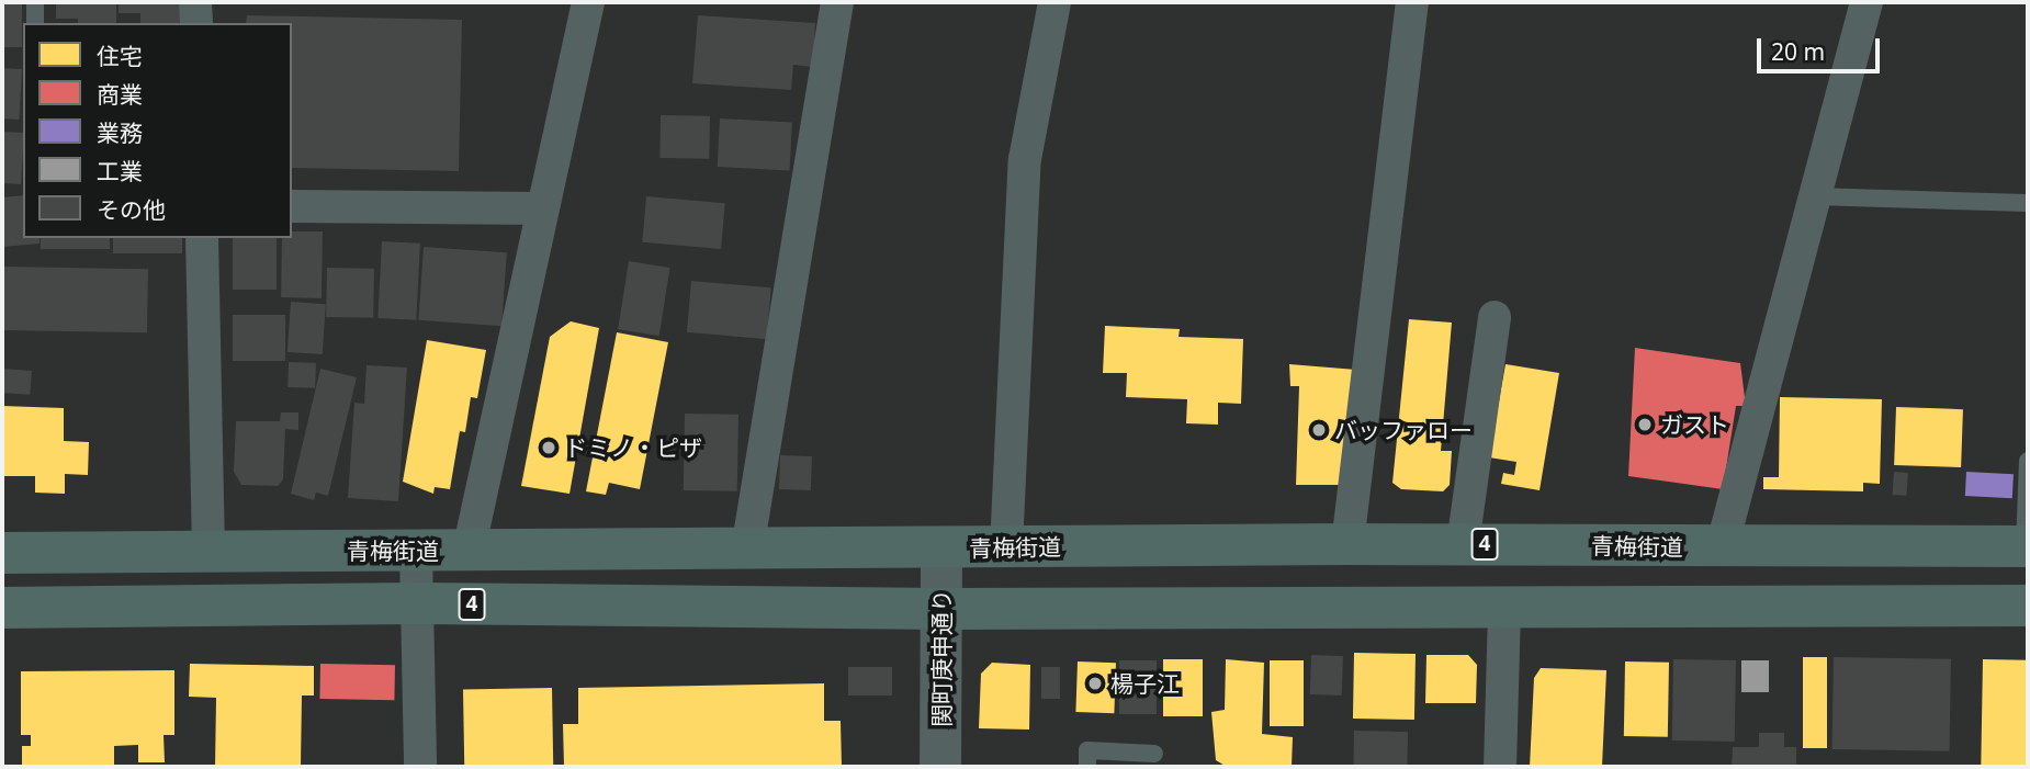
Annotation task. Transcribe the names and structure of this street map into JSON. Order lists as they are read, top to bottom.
{
  "streets": {
    "main road": ["4", "青梅街道"],
    "street": ["関町庚申通り"]
  },
  "crossings": [
    ["4", "関町庚申通り"],
    ["青梅街道", "関町庚申通り"]
  ],
  "places": [
    "ガスト",
    "バッファロー",
    "ドミノ・ピザ",
    "楊子江"
  ],
  "legend": [
    "住宅",
    "商業",
    "業務",
    "工業",
    "その他"
  ],
  "scale_bar": "20 m"
}
